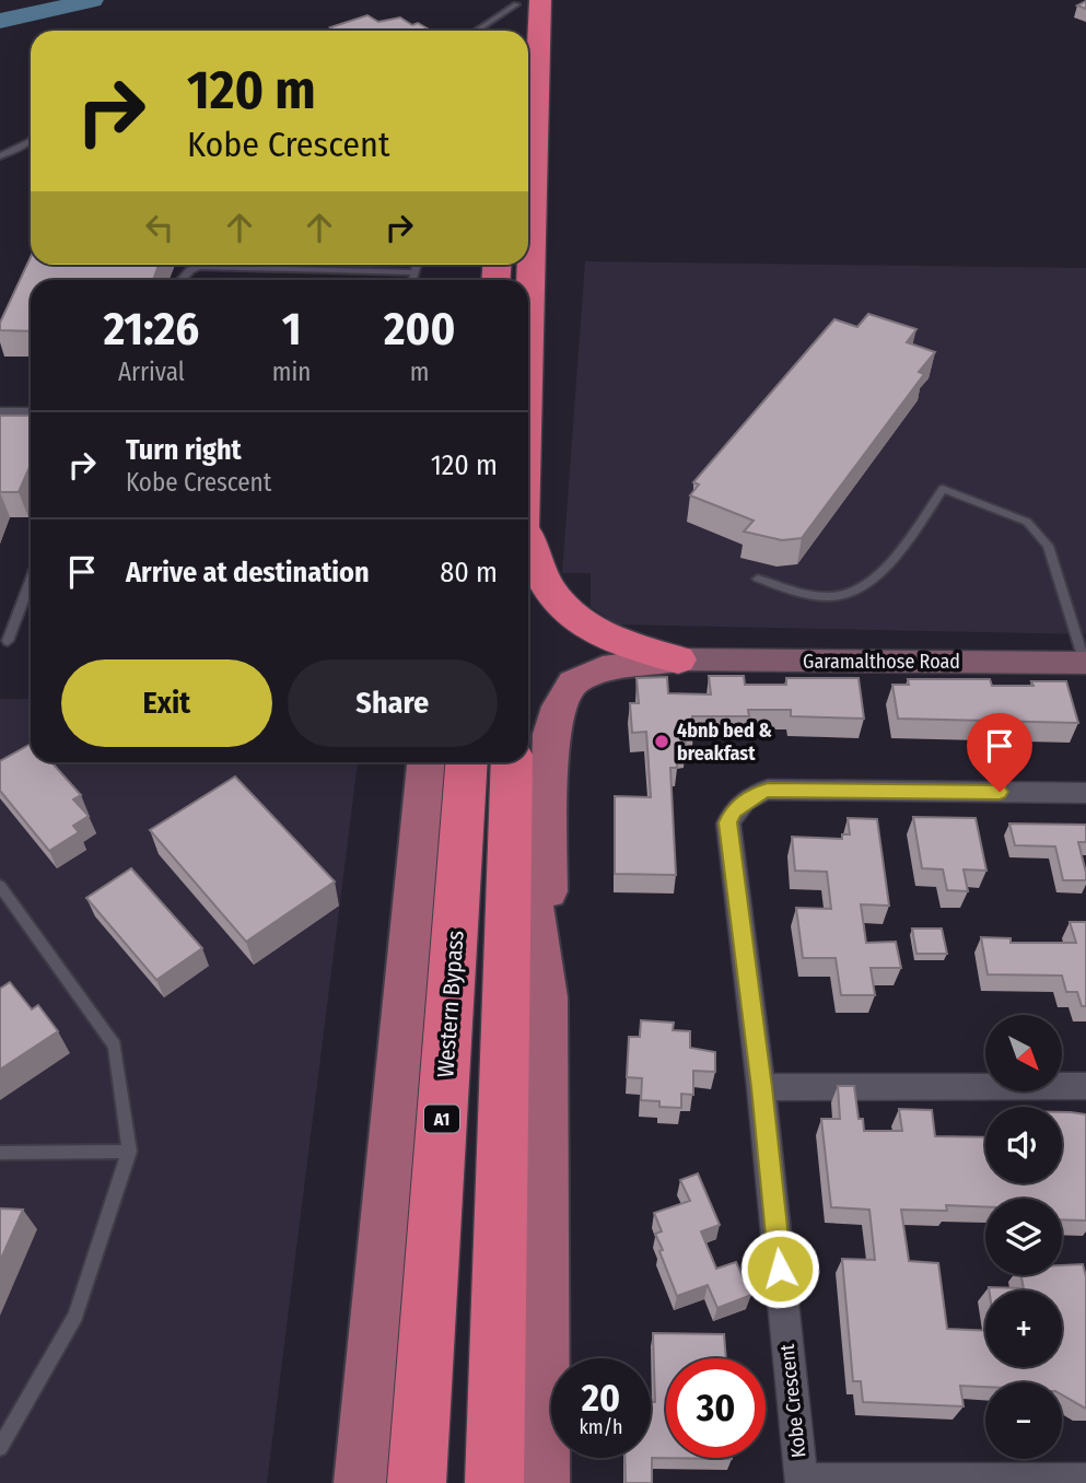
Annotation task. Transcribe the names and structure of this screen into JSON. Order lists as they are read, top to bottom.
{
  "streets": {
    "highway": ["Western Bypass", "A1"],
    "street": ["Garamalthose Road", "Kobe Crescent"]
  },
  "places": ["4bnb bed & breakfast"],
  "north": "bottom right",
  "page": {
    "turn": ["120 m", "Kobe Crescent"],
    "eta": [
      "21:26",
      "Arrival",
      "1",
      "min",
      "200",
      "m"
    ],
    "list": [
      {
        "name": "Turn right",
        "note": "Kobe Crescent",
        "value": "120 m"
      },
      {
        "name": "Arrive at destination",
        "value": "80 m"
      }
    ],
    "buttons": ["Exit", "Share"],
    "map_buttons": ["+", "−"],
    "speed": "20 km/h",
    "limit": "30"
  }
}
